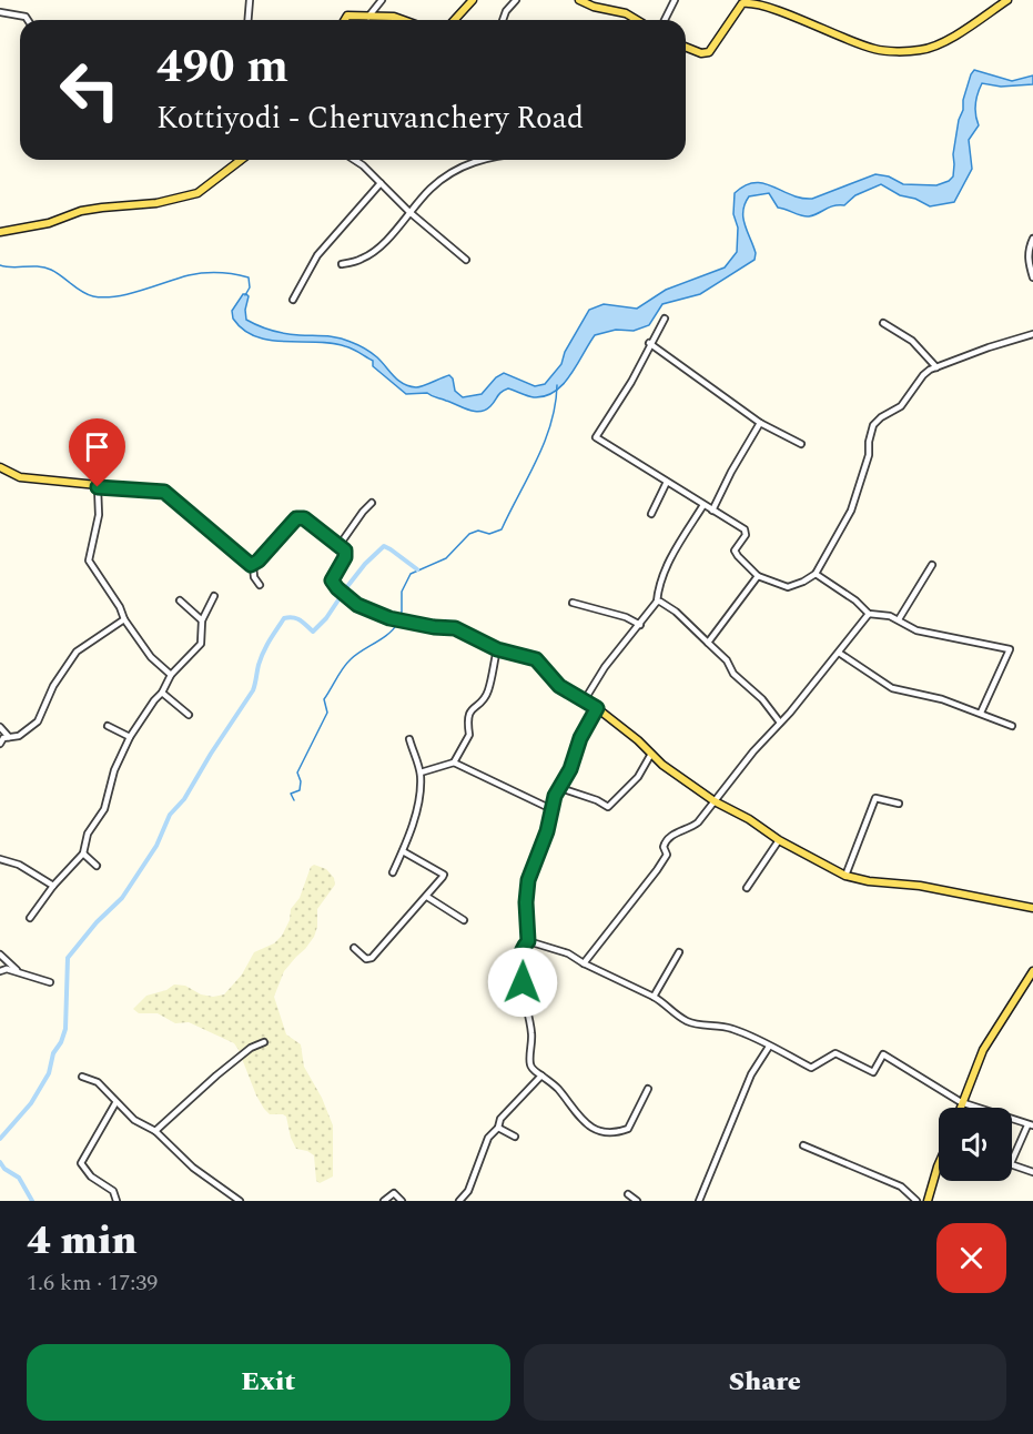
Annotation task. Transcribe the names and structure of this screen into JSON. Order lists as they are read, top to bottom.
{
  "page": {
    "turn": ["490 m", "Kottiyodi - Cheruvanchery Road"],
    "heading": ["4 min", "1.6 km · 17:39"],
    "buttons": ["Exit", "Share"]
  }
}
